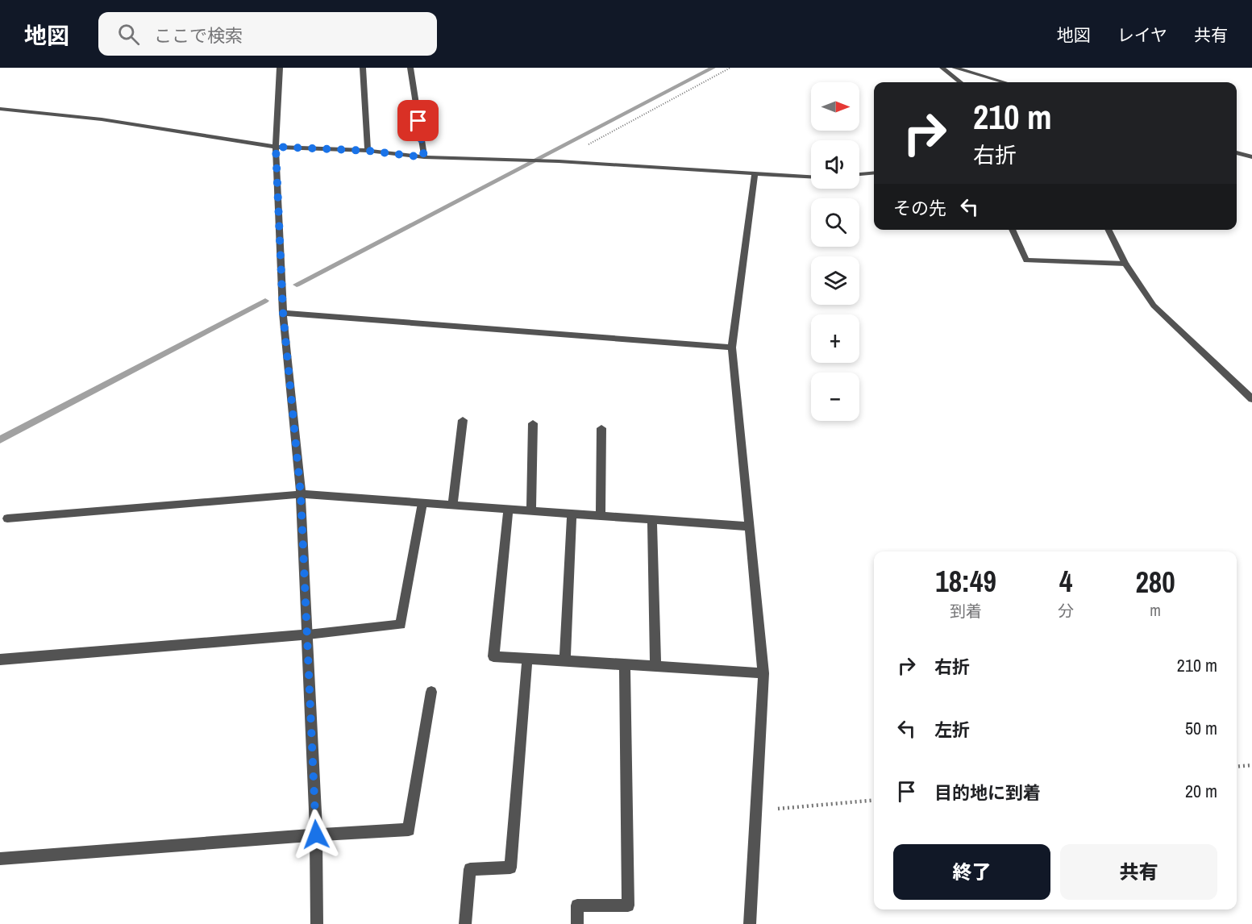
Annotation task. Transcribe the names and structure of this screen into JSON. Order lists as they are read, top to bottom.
{
  "north": "right",
  "page": {
    "header": "地図",
    "search": "ここで検索",
    "nav": ["地図", "レイヤ", "共有"],
    "map_buttons": ["+", "−"],
    "turn": ["210 m", "右折"],
    "then": "その先",
    "eta": [
      "18:49",
      "到着",
      "4",
      "分",
      "280",
      "m"
    ],
    "list": [
      {
        "name": "右折",
        "value": "210 m"
      },
      {
        "name": "左折",
        "value": "50 m"
      },
      {
        "name": "目的地に到着",
        "value": "20 m"
      }
    ],
    "buttons": ["終了", "共有"]
  }
}
